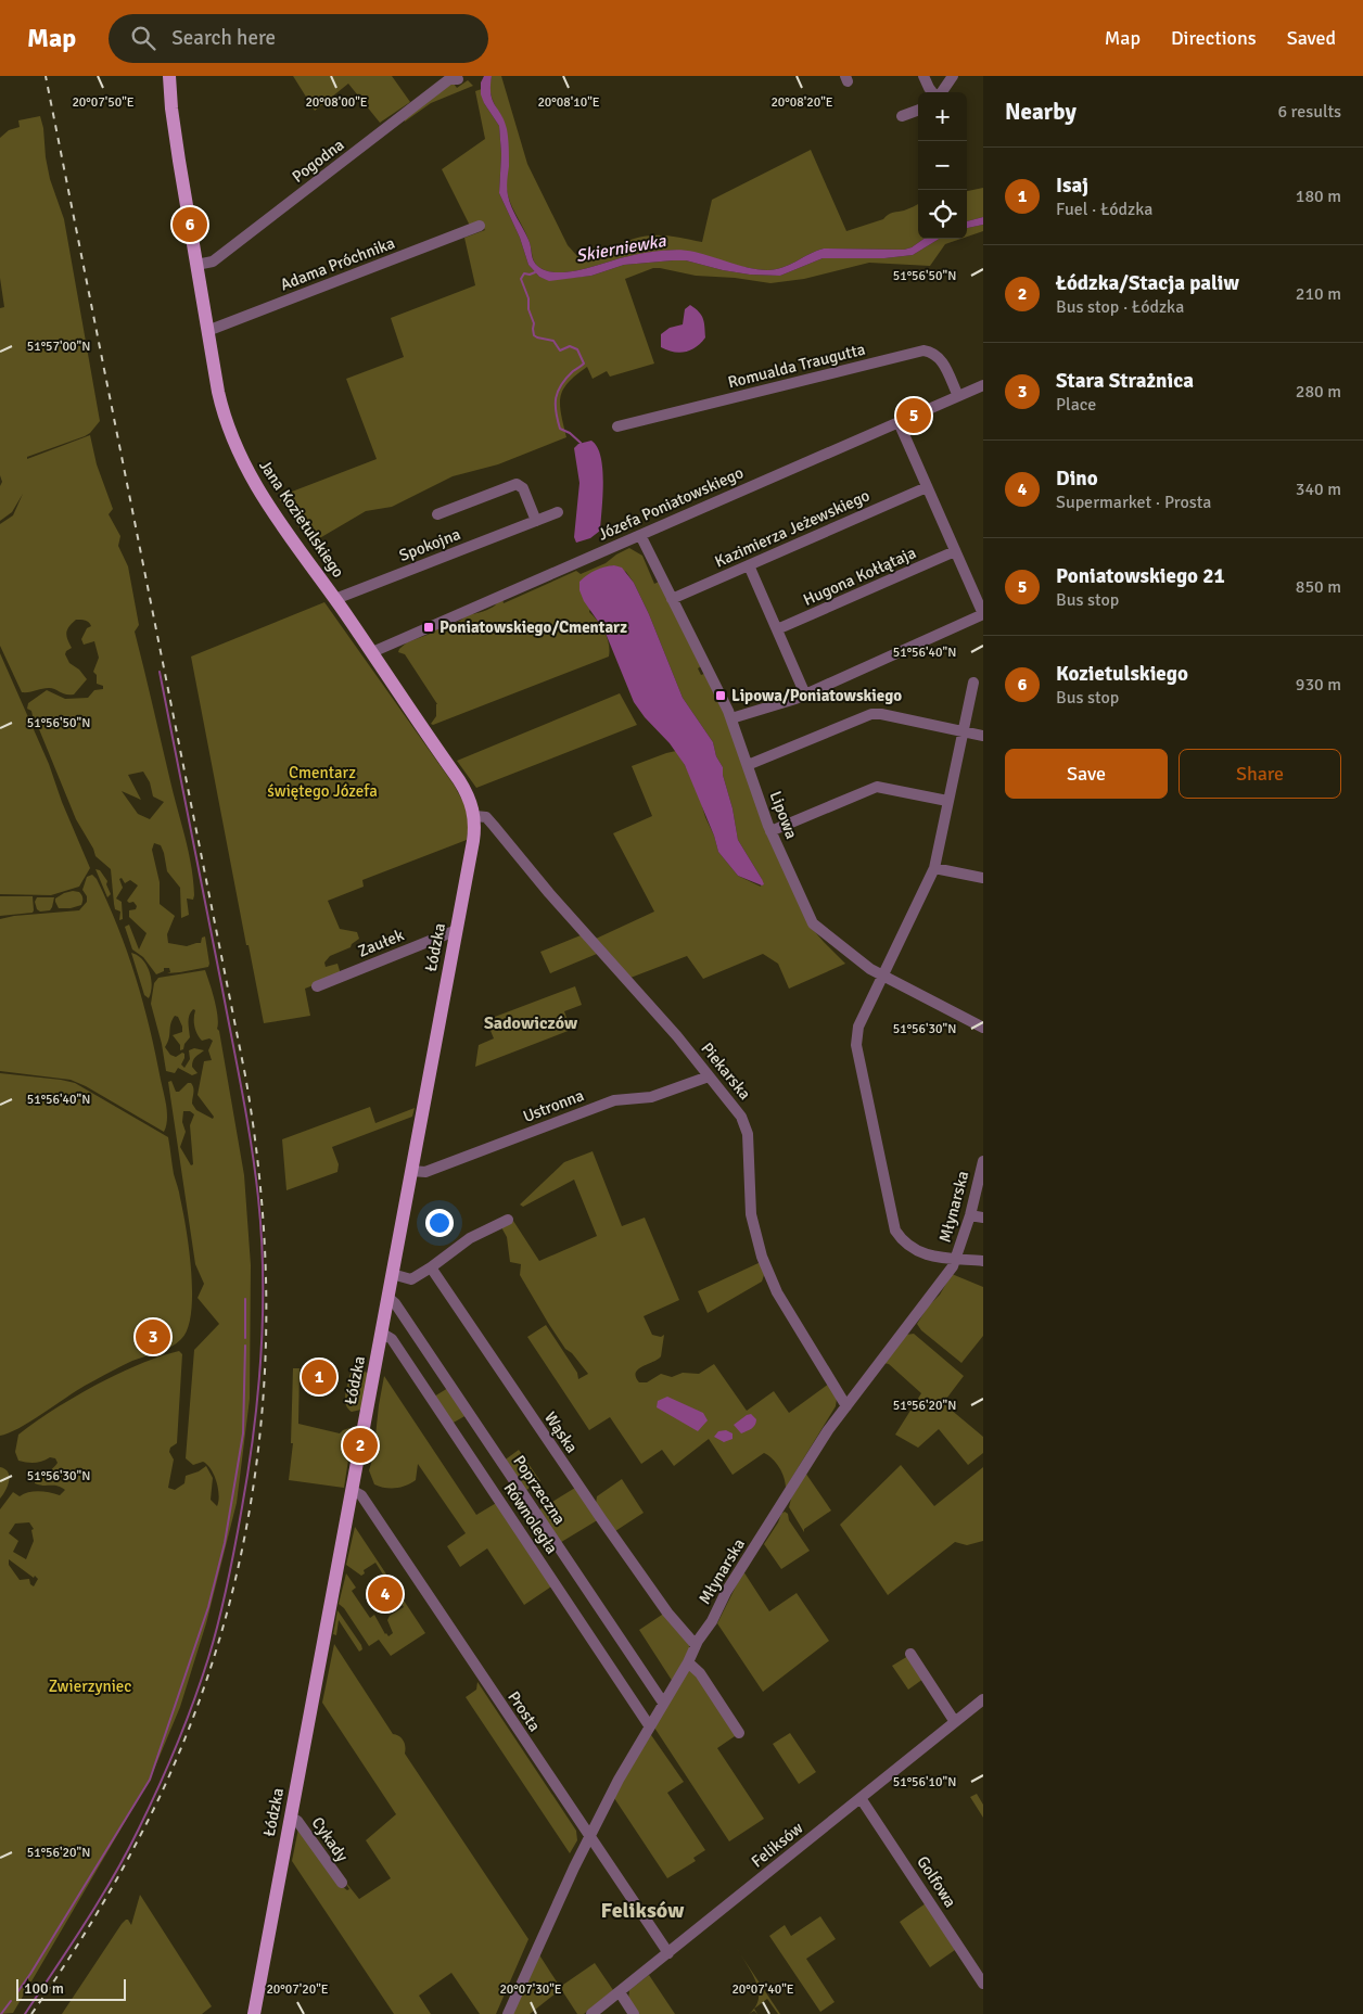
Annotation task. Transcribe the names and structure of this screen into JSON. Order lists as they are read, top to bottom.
{
  "streets": {
    "main road": ["Jana Kozietulskiego", "Łódzka"],
    "street": [
      "Pogodna",
      "Adama Próchnika",
      "Romualda Traugutta",
      "Józefa Poniatowskiego",
      "Kazimierza Jeżewskiego",
      "Spokojna",
      "Hugona Kołłątaja",
      "Lipowa",
      "Zaułek",
      "Piekarska",
      "Ustronna",
      "Młynarska",
      "Wąska",
      "Poprzeczna",
      "Równoległa",
      "Prosta",
      "Cykady",
      "Feliksów",
      "Golfowa"
    ]
  },
  "crossings": [
    ["Pogodna", "Jana Kozietulskiego"],
    ["Adama Próchnika", "Jana Kozietulskiego"],
    ["Romualda Traugutta", "Józefa Poniatowskiego"],
    ["Józefa Poniatowskiego", "Jana Kozietulskiego"],
    ["Józefa Poniatowskiego", "Lipowa"],
    ["Jana Kozietulskiego", "Spokojna"],
    ["Jana Kozietulskiego", "Łódzka"],
    ["Jana Kozietulskiego", "Piekarska"],
    ["Kazimierza Jeżewskiego", "Lipowa"],
    ["Zaułek", "Łódzka"],
    ["Łódzka", "Piekarska"],
    ["Łódzka", "Ustronna"],
    ["Łódzka", "Poprzeczna"],
    ["Łódzka", "Równoległa"],
    ["Łódzka", "Prosta"],
    ["Łódzka", "Cykady"],
    ["Piekarska", "Ustronna"],
    ["Piekarska", "Młynarska"],
    ["Młynarska", "Wąska"],
    ["Młynarska", "Poprzeczna"],
    ["Młynarska", "Równoległa"],
    ["Młynarska", "Prosta"],
    ["Prosta", "Feliksów"],
    ["Feliksów", "Golfowa"]
  ],
  "districts": ["Sadowiczów", "Feliksów"],
  "water": ["Skierniewka"],
  "parks": ["Cmentarz świętego Józefa", "Zwierzyniec"],
  "places": {
    "transit": ["Poniatowskiego/Cmentarz", "Lipowa/Poniatowskiego"]
  },
  "scale_bar": "100 m",
  "page": {
    "header": "Map",
    "search": "Search here",
    "nav": ["Map", "Directions", "Saved"],
    "heading": ["Nearby", "6 results"],
    "map_buttons": ["+", "−"],
    "list": [
      {
        "mark": "1",
        "name": "Isaj",
        "note": "Fuel · Łódzka",
        "value": "180 m"
      },
      {
        "mark": "2",
        "name": "Łódzka/Stacja paliw",
        "note": "Bus stop · Łódzka",
        "value": "210 m"
      },
      {
        "mark": "3",
        "name": "Stara Strażnica",
        "note": "Place",
        "value": "280 m"
      },
      {
        "mark": "4",
        "name": "Dino",
        "note": "Supermarket · Prosta",
        "value": "340 m"
      },
      {
        "mark": "5",
        "name": "Poniatowskiego 21",
        "note": "Bus stop",
        "value": "850 m"
      },
      {
        "mark": "6",
        "name": "Kozietulskiego",
        "note": "Bus stop",
        "value": "930 m"
      }
    ],
    "pins": [
      "6",
      "5",
      "3",
      "1",
      "2",
      "4"
    ],
    "buttons": ["Save", "Share"],
    "scale": "100 m"
  },
  "coordinates": [
    "20°07'50\"E",
    "20°08'00\"E",
    "20°08'10\"E",
    "20°08'20\"E",
    "51°56'50\"N",
    "51°57'00\"N",
    "51°56'40\"N",
    "51°56'30\"N",
    "51°56'20\"N",
    "51°56'10\"N",
    "20°07'20\"E",
    "20°07'30\"E",
    "20°07'40\"E"
  ]
}
